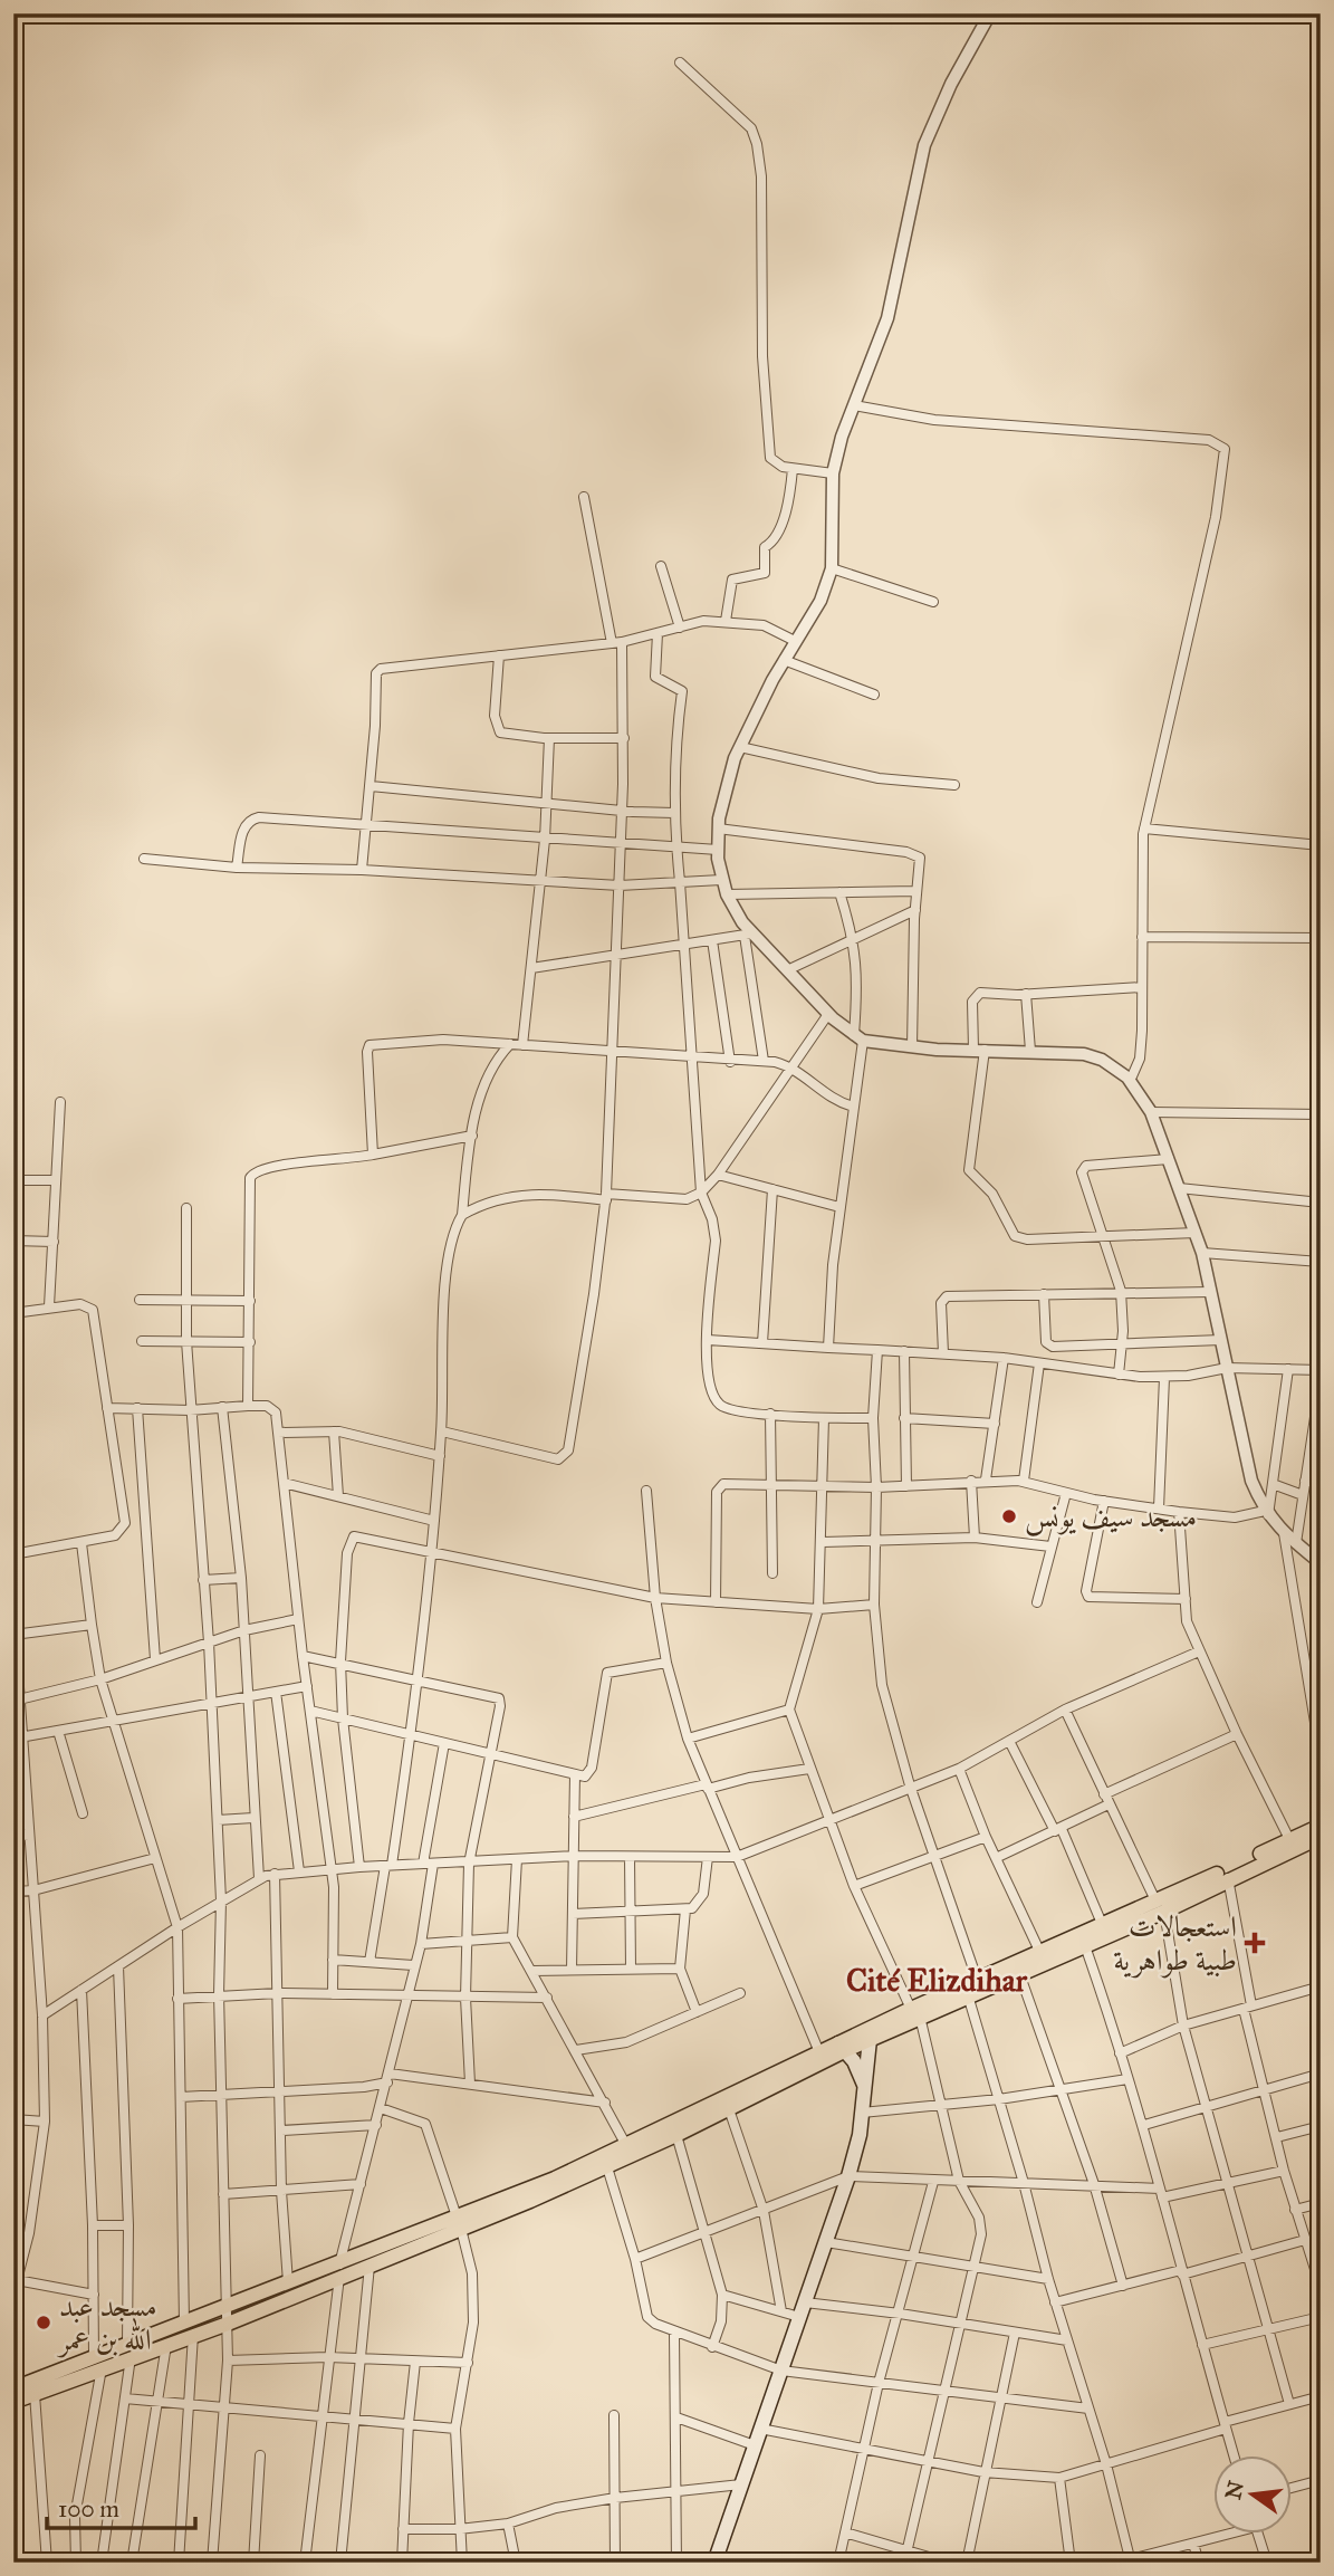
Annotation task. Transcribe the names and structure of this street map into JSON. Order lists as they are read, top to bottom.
{
  "districts": ["Cité Elizdihar"],
  "places": {
    "other": ["مسجد سيف يونس", "مسجد عبد الله بن عمر"],
    "health": ["استعجالات طبية طواهرية"]
  },
  "scale_bar": "100 m",
  "north": "left"
}
